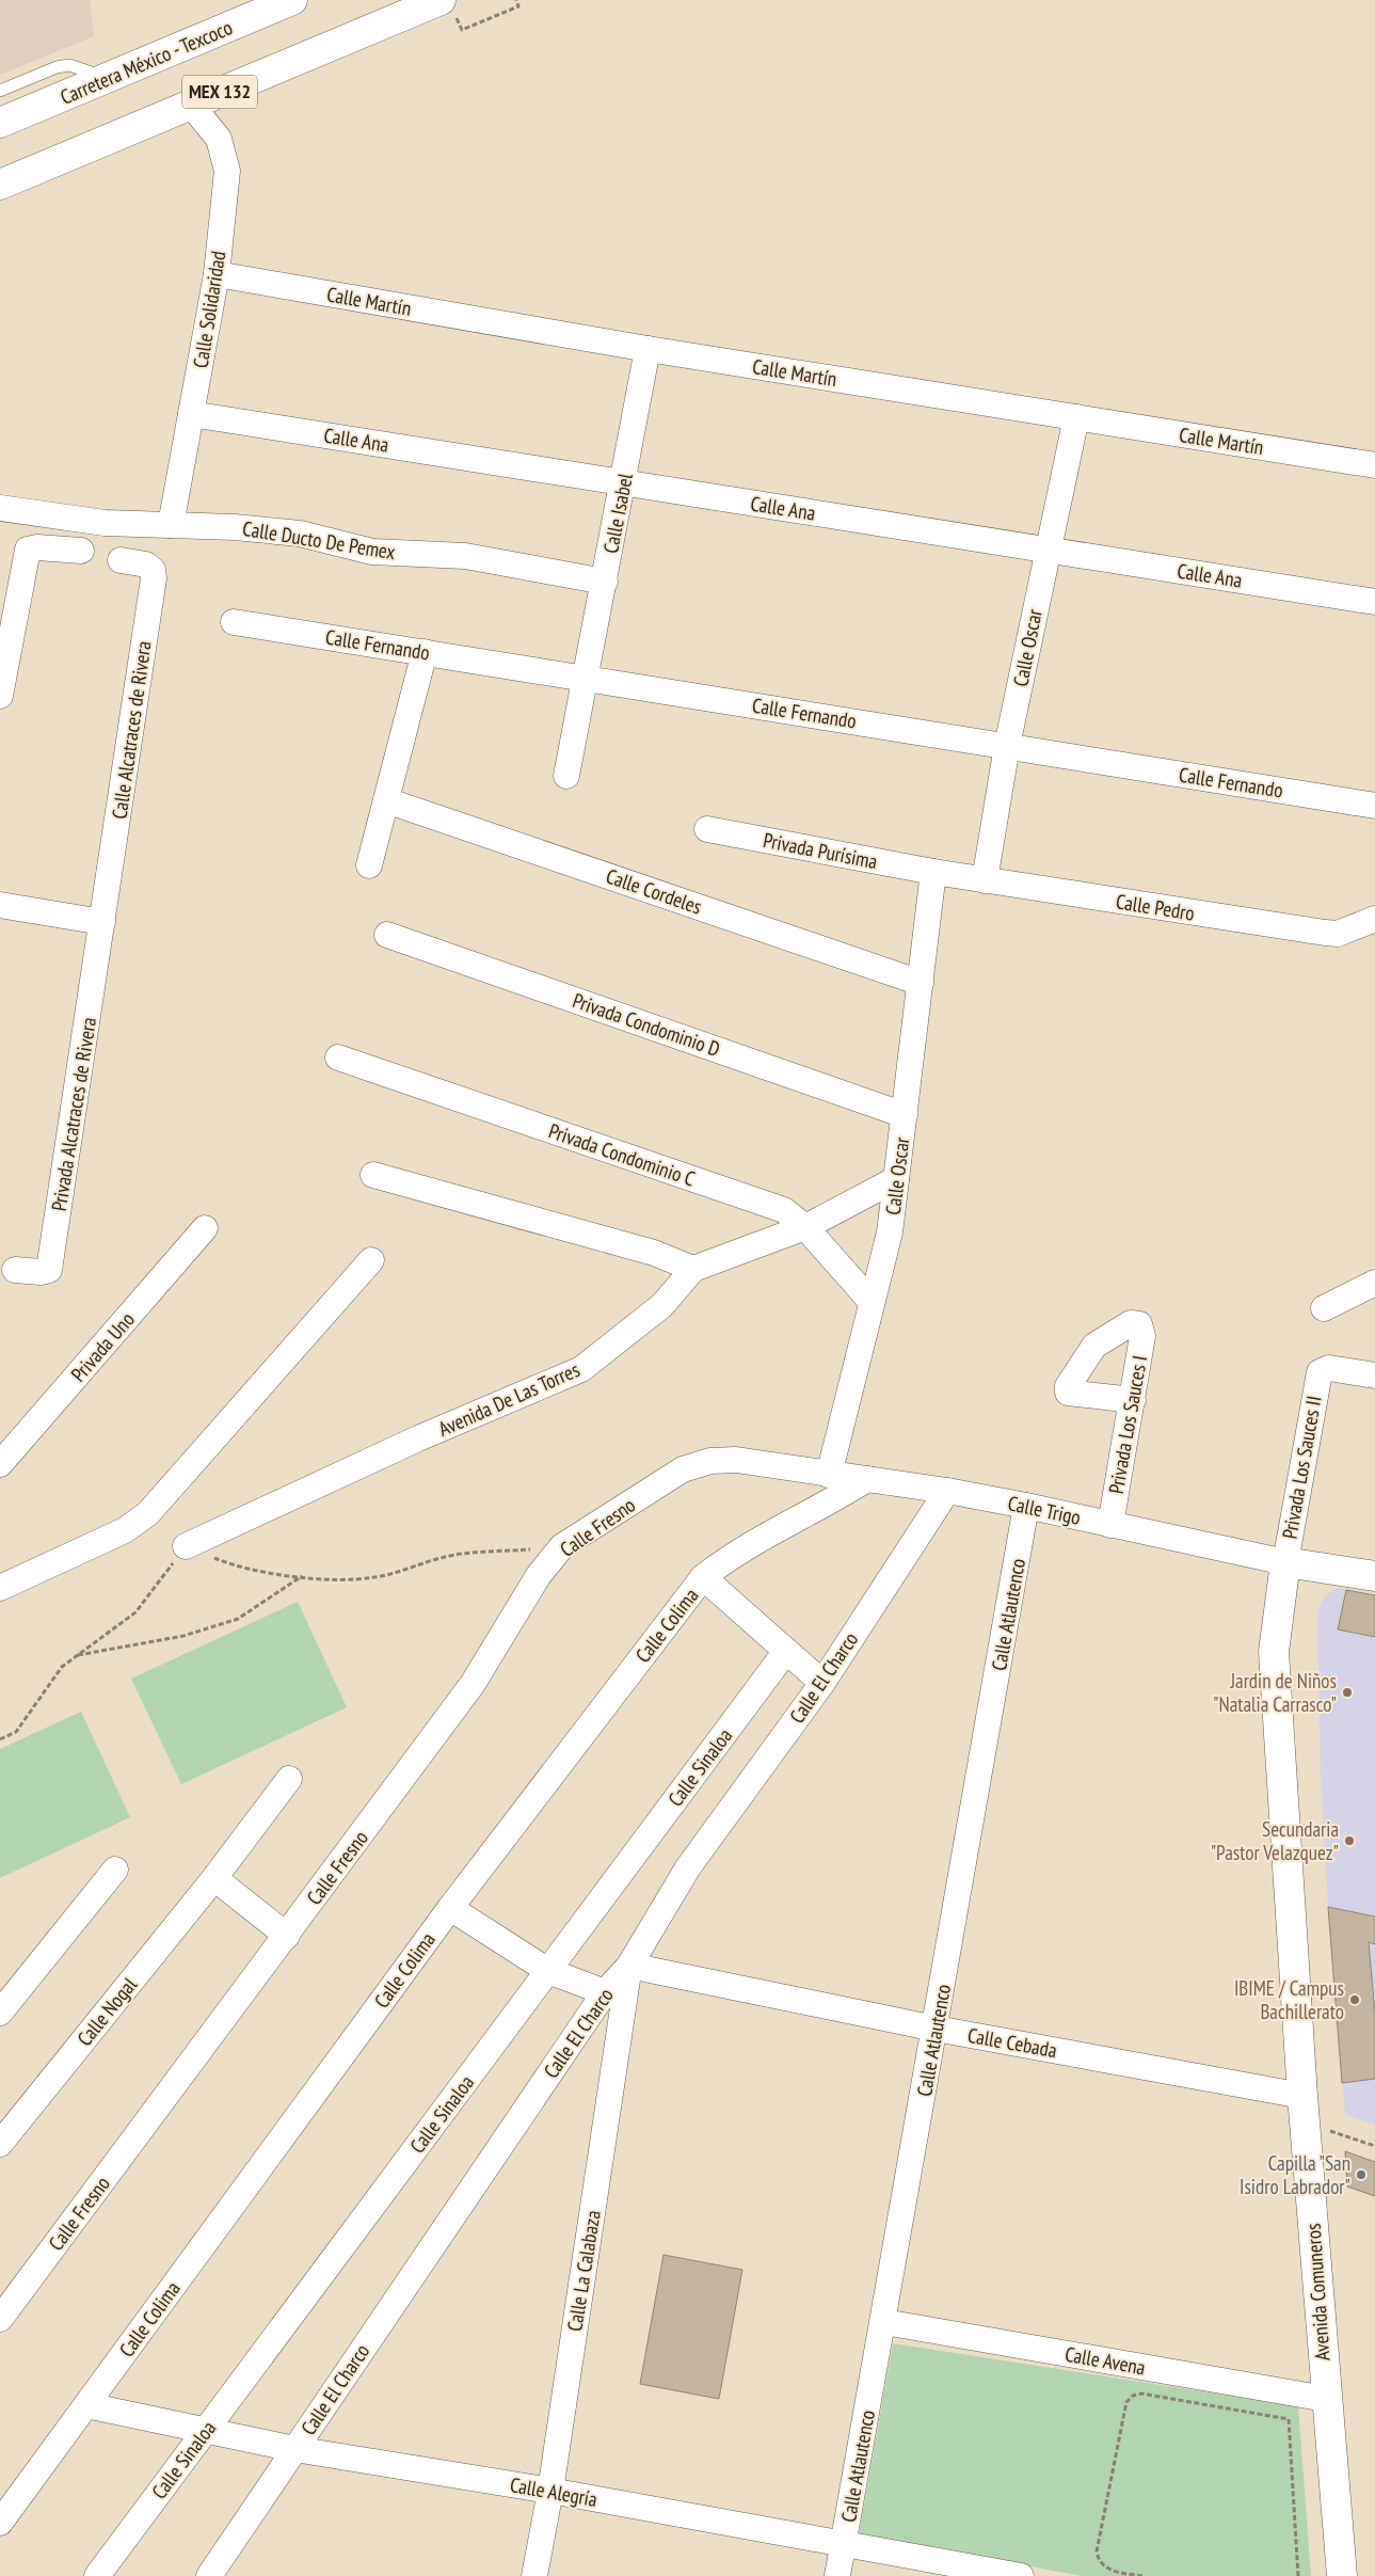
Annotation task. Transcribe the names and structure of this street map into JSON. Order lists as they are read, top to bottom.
{
  "streets": {
    "main road": [
      "Carretera México - Texcoco",
      "MEX 132",
      "Calle Trigo",
      "Avenida Comuneros"
    ],
    "street": [
      "Calle Martín",
      "Calle Solidaridad",
      "Calle Ana",
      "Calle Isabel",
      "Calle Ducto De Pemex",
      "Calle Fernando",
      "Calle Oscar",
      "Calle Alcatraces de Rivera",
      "Privada Purísima",
      "Calle Cordeles",
      "Calle Pedro",
      "Privada Condominio D",
      "Privada Alcatraces de Rivera",
      "Privada Condominio C",
      "Privada Uno",
      "Avenida De Las Torres",
      "Privada Los Sauces I",
      "Privada Los Sauces II",
      "Calle Fresno",
      "Calle Atlautenco",
      "Calle Colima",
      "Calle El Charco",
      "Calle Sinaloa",
      "Calle Nogal",
      "Calle Cebada",
      "Calle La Calabaza",
      "Calle Avena",
      "Calle Alegría"
    ]
  },
  "crossings": [
    ["MEX 132", "Calle Solidaridad"],
    ["Calle Martín", "Calle Solidaridad"],
    ["Calle Martín", "Calle Isabel"],
    ["Calle Martín", "Calle Oscar"],
    ["Calle Solidaridad", "Calle Ana"],
    ["Calle Solidaridad", "Calle Ducto De Pemex"],
    ["Calle Ana", "Calle Isabel"],
    ["Calle Ana", "Calle Oscar"],
    ["Calle Isabel", "Calle Ducto De Pemex"],
    ["Calle Isabel", "Calle Fernando"],
    ["Calle Fernando", "Calle Oscar"],
    ["Calle Oscar", "Privada Purísima"],
    ["Calle Oscar", "Calle Cordeles"],
    ["Calle Oscar", "Calle Pedro"],
    ["Calle Oscar", "Privada Condominio D"],
    ["Calle Oscar", "Privada Condominio C"],
    ["Calle Oscar", "Avenida De Las Torres"],
    ["Calle Oscar", "Calle Trigo"],
    ["Calle Alcatraces de Rivera", "Privada Alcatraces de Rivera"],
    ["Privada Purísima", "Calle Pedro"],
    ["Privada Condominio C", "Avenida De Las Torres"],
    ["Privada Los Sauces I", "Calle Trigo"],
    ["Privada Los Sauces II", "Calle Trigo"],
    ["Privada Los Sauces II", "Avenida Comuneros"],
    ["Calle Trigo", "Calle Fresno"],
    ["Calle Trigo", "Calle Atlautenco"],
    ["Calle Trigo", "Calle Colima"],
    ["Calle Trigo", "Calle El Charco"],
    ["Calle Trigo", "Avenida Comuneros"],
    ["Calle Atlautenco", "Calle Cebada"],
    ["Calle Atlautenco", "Calle Avena"],
    ["Calle Atlautenco", "Calle Alegría"],
    ["Calle Colima", "Calle Alegría"],
    ["Calle El Charco", "Calle Cebada"],
    ["Calle El Charco", "Calle La Calabaza"],
    ["Calle El Charco", "Calle Alegría"],
    ["Calle Sinaloa", "Calle Alegría"],
    ["Calle Cebada", "Calle La Calabaza"],
    ["Calle Cebada", "Avenida Comuneros"],
    ["Calle La Calabaza", "Calle Alegría"],
    ["Avenida Comuneros", "Calle Avena"]
  ],
  "places": [
    "Jardin de Niños \"Natalia Carrasco\"",
    "Secundaria \"Pastor Velazquez\"",
    "IBIME / Campus Bachillerato",
    "Capilla \"San Isidro Labrador\""
  ]
}
